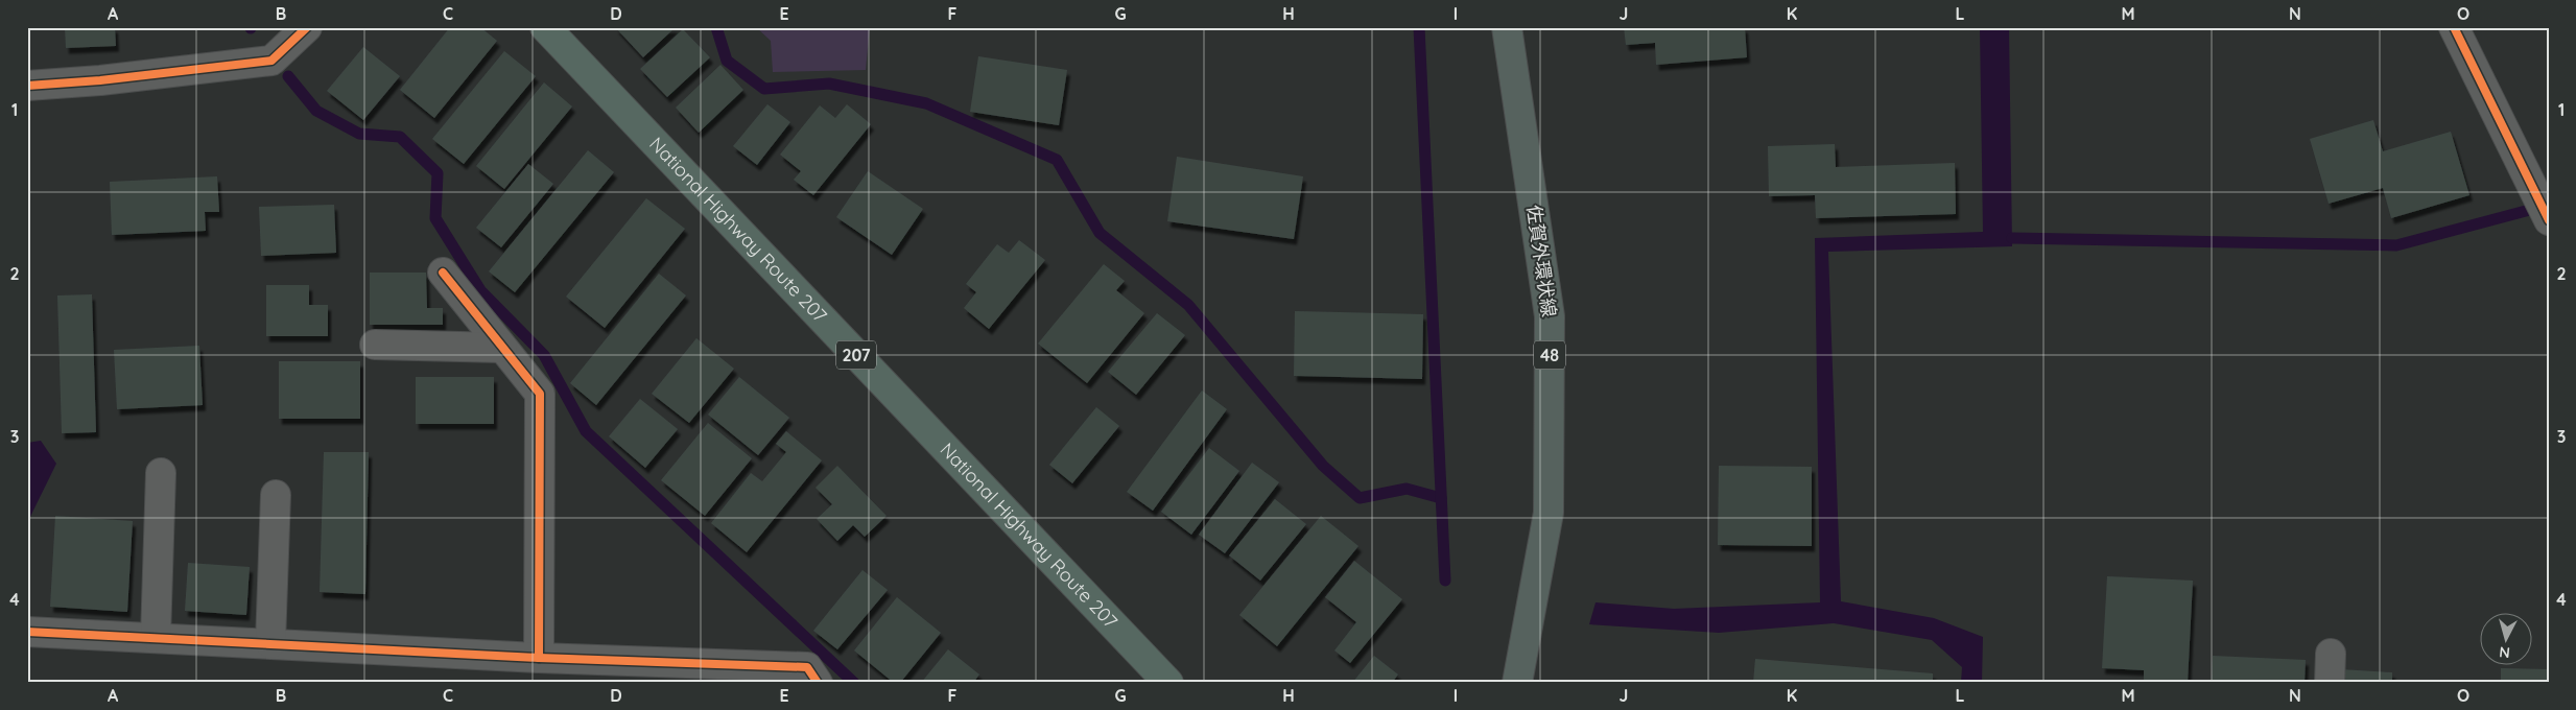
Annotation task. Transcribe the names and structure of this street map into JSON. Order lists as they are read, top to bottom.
{
  "streets": {
    "highway": ["National Highway Route 207", "207"],
    "main road": ["佐賀外環状線", "48"]
  },
  "north": "bottom",
  "grid": {
    "columns": [
      "A",
      "B",
      "C",
      "D",
      "E",
      "F",
      "G",
      "H",
      "I",
      "J",
      "K",
      "L",
      "M",
      "N",
      "O"
    ],
    "rows": [
      "1",
      "2",
      "3",
      "4"
    ]
  }
}
